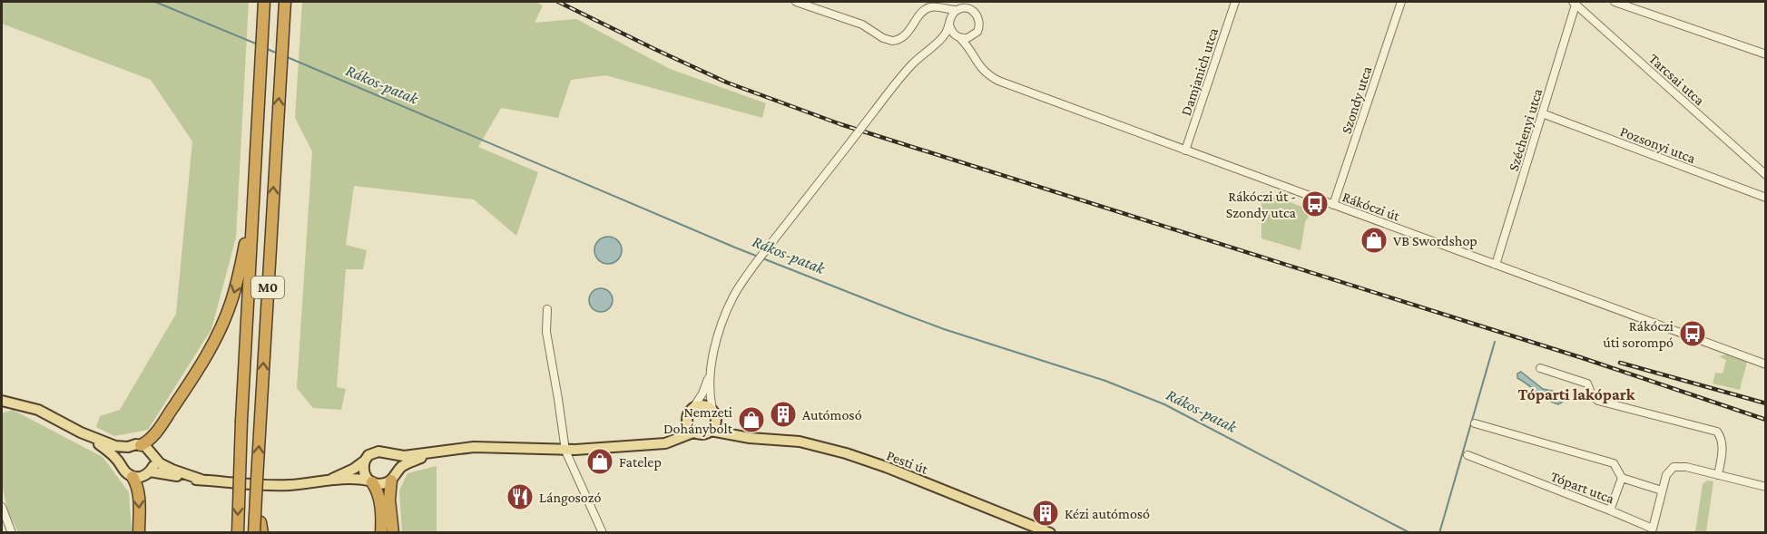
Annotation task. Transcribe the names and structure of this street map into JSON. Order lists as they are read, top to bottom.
{
  "streets": {
    "highway": ["M0"],
    "main road": ["Pesti út"],
    "street": [
      "Damjanich utca",
      "Tarcsai utca",
      "Szondy utca",
      "Széchenyi utca",
      "Pozsonyi utca",
      "Rákóczi út",
      "Tópart utca"
    ]
  },
  "crossings": [
    ["Damjanich utca", "Rákóczi út"],
    ["Tarcsai utca", "Széchenyi utca"],
    ["Szondy utca", "Rákóczi út"],
    ["Széchenyi utca", "Pozsonyi utca"],
    ["Széchenyi utca", "Rákóczi út"]
  ],
  "districts": ["Tóparti lakópark"],
  "water": ["Rákos-patak"],
  "places": {
    "bus stop": ["Rákóczi út - Szondy utca", "Rákóczi úti sorompó"],
    "shop": ["VB Swordshop", "Nemzeti Dohánybolt", "Fatelep"],
    "building": ["Autómosó", "Kézi autómosó"],
    "restaurant": ["Lángosozó"]
  }
}
